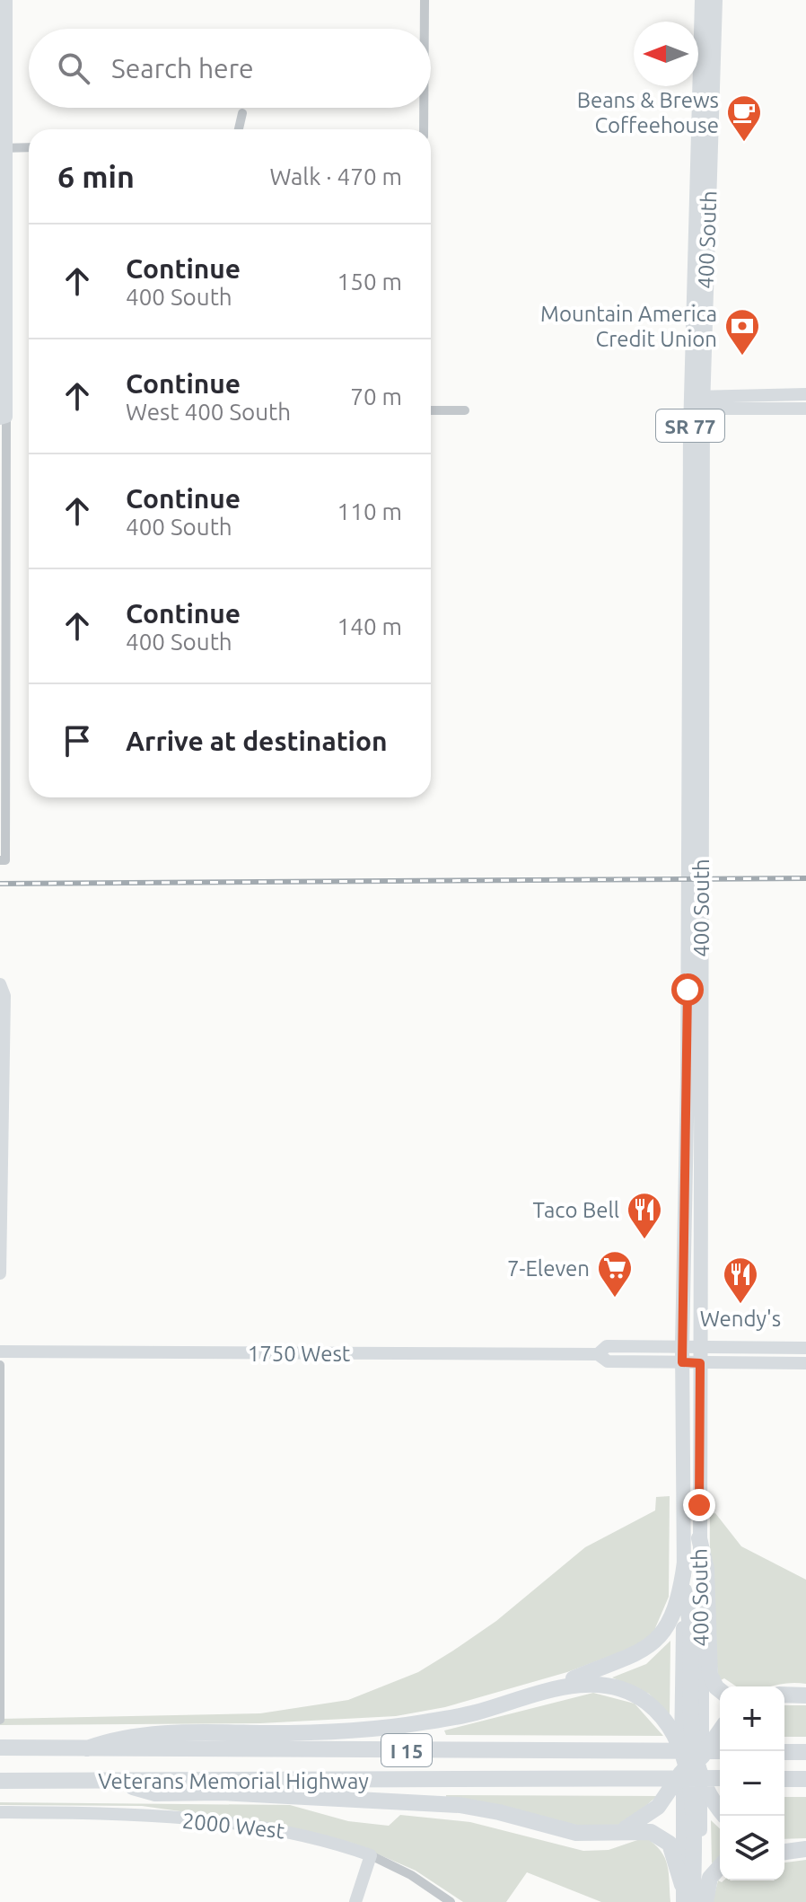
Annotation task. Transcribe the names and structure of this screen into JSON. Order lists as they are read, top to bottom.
{
  "streets": {
    "highway": ["I 15", "Veterans Memorial Highway"],
    "main road": ["400 South", "SR 77"],
    "street": ["1750 West", "2000 West"]
  },
  "crossings": [
    ["400 South", "1750 West"]
  ],
  "places": {
    "cafe": ["Beans & Brews Coffeehouse"],
    "bank": ["Mountain America Credit Union"],
    "restaurant": ["Taco Bell", "Wendy's"],
    "supermarket": ["7-Eleven"]
  },
  "north": "left",
  "page": {
    "search": "Search here",
    "heading": ["6 min", "Walk · 470 m"],
    "list": [
      ["Continue", "400 South", "150 m"],
      ["Continue", "West 400 South", "70 m"],
      ["Continue", "400 South", "110 m"],
      ["Continue", "400 South", "140 m"],
      "Arrive at destination"
    ],
    "map_buttons": ["+", "−"]
  }
}
